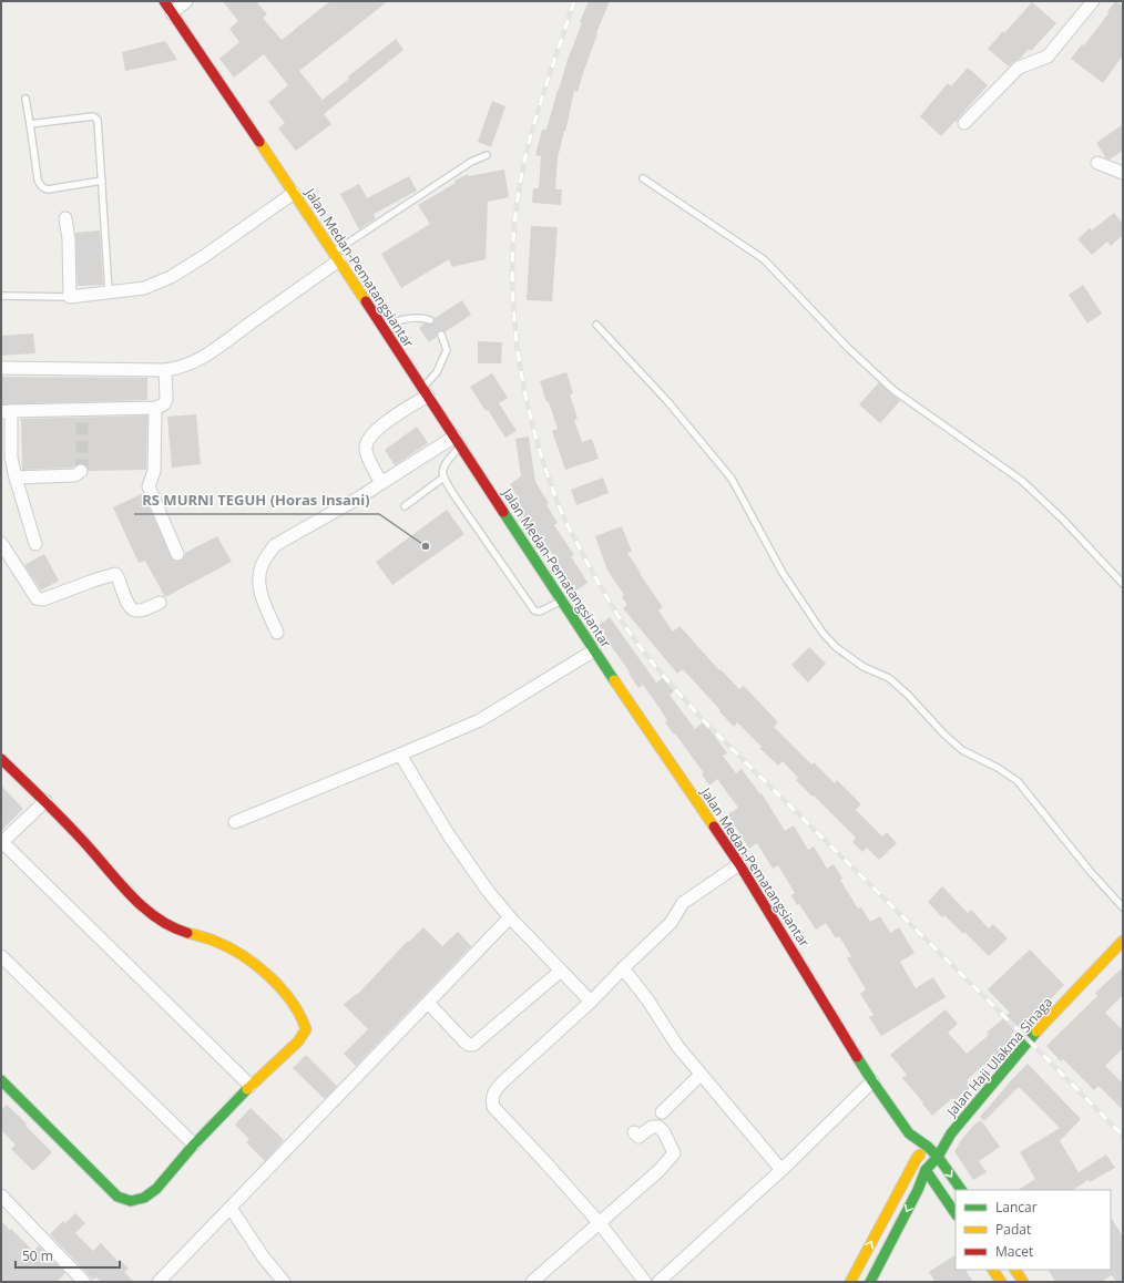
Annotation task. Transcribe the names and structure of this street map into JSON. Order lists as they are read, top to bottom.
{
  "streets": {
    "main road": ["Jalan Medan-Pematangsiantar", "Jalan Haji Ulakma Sinaga"]
  },
  "crossings": [
    ["Jalan Medan-Pematangsiantar", "Jalan Haji Ulakma Sinaga"]
  ],
  "places": ["RS MURNI TEGUH (Horas Insani)"],
  "legend": ["Lancar", "Padat", "Macet"],
  "scale_bar": "50 m"
}
